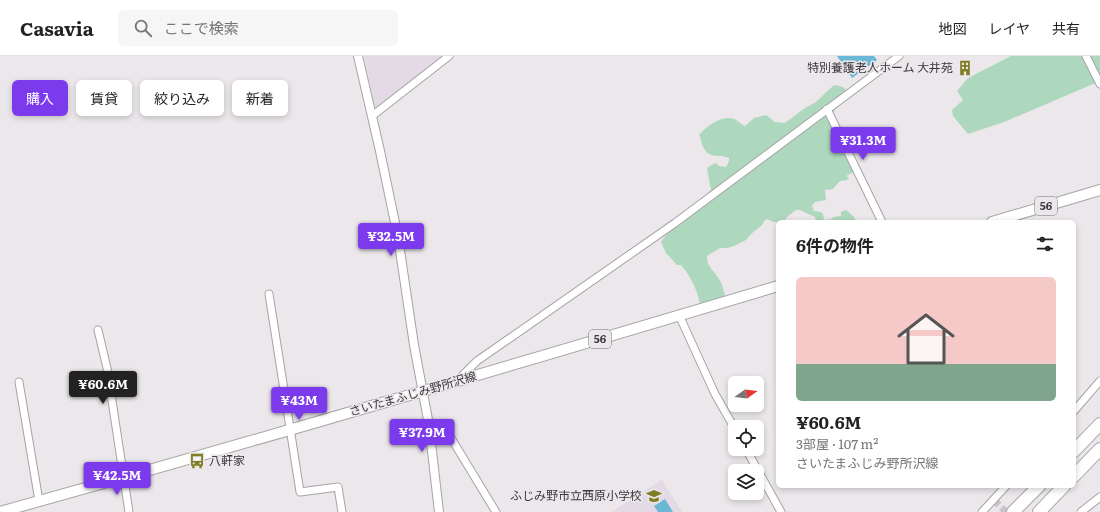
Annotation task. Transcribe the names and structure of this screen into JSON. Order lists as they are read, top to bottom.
{
  "streets": {
    "main road": ["56", "さいたまふじみ野所沢線"]
  },
  "places": {
    "building": ["特別養護老人ホーム 大井苑"],
    "bus stop": ["八軒家"],
    "school or university": ["ふじみ野市立西原小学校"]
  },
  "north": "right",
  "page": {
    "header": "Casavia",
    "search": "ここで検索",
    "nav": ["地図", "レイヤ", "共有"],
    "chip": [
      "購入",
      "賃貸",
      "絞り込み",
      "新着"
    ],
    "price": [
      "¥31.3M",
      "¥32.5M",
      "¥60.6M",
      "¥43M",
      "¥37.9M",
      "¥42.5M"
    ],
    "heading": "6件の物件",
    "list": [
      {
        "name": "¥60.6M",
        "note": "3部屋 · 107 m² · さいたまふじみ野所沢線"
      }
    ]
  }
}
